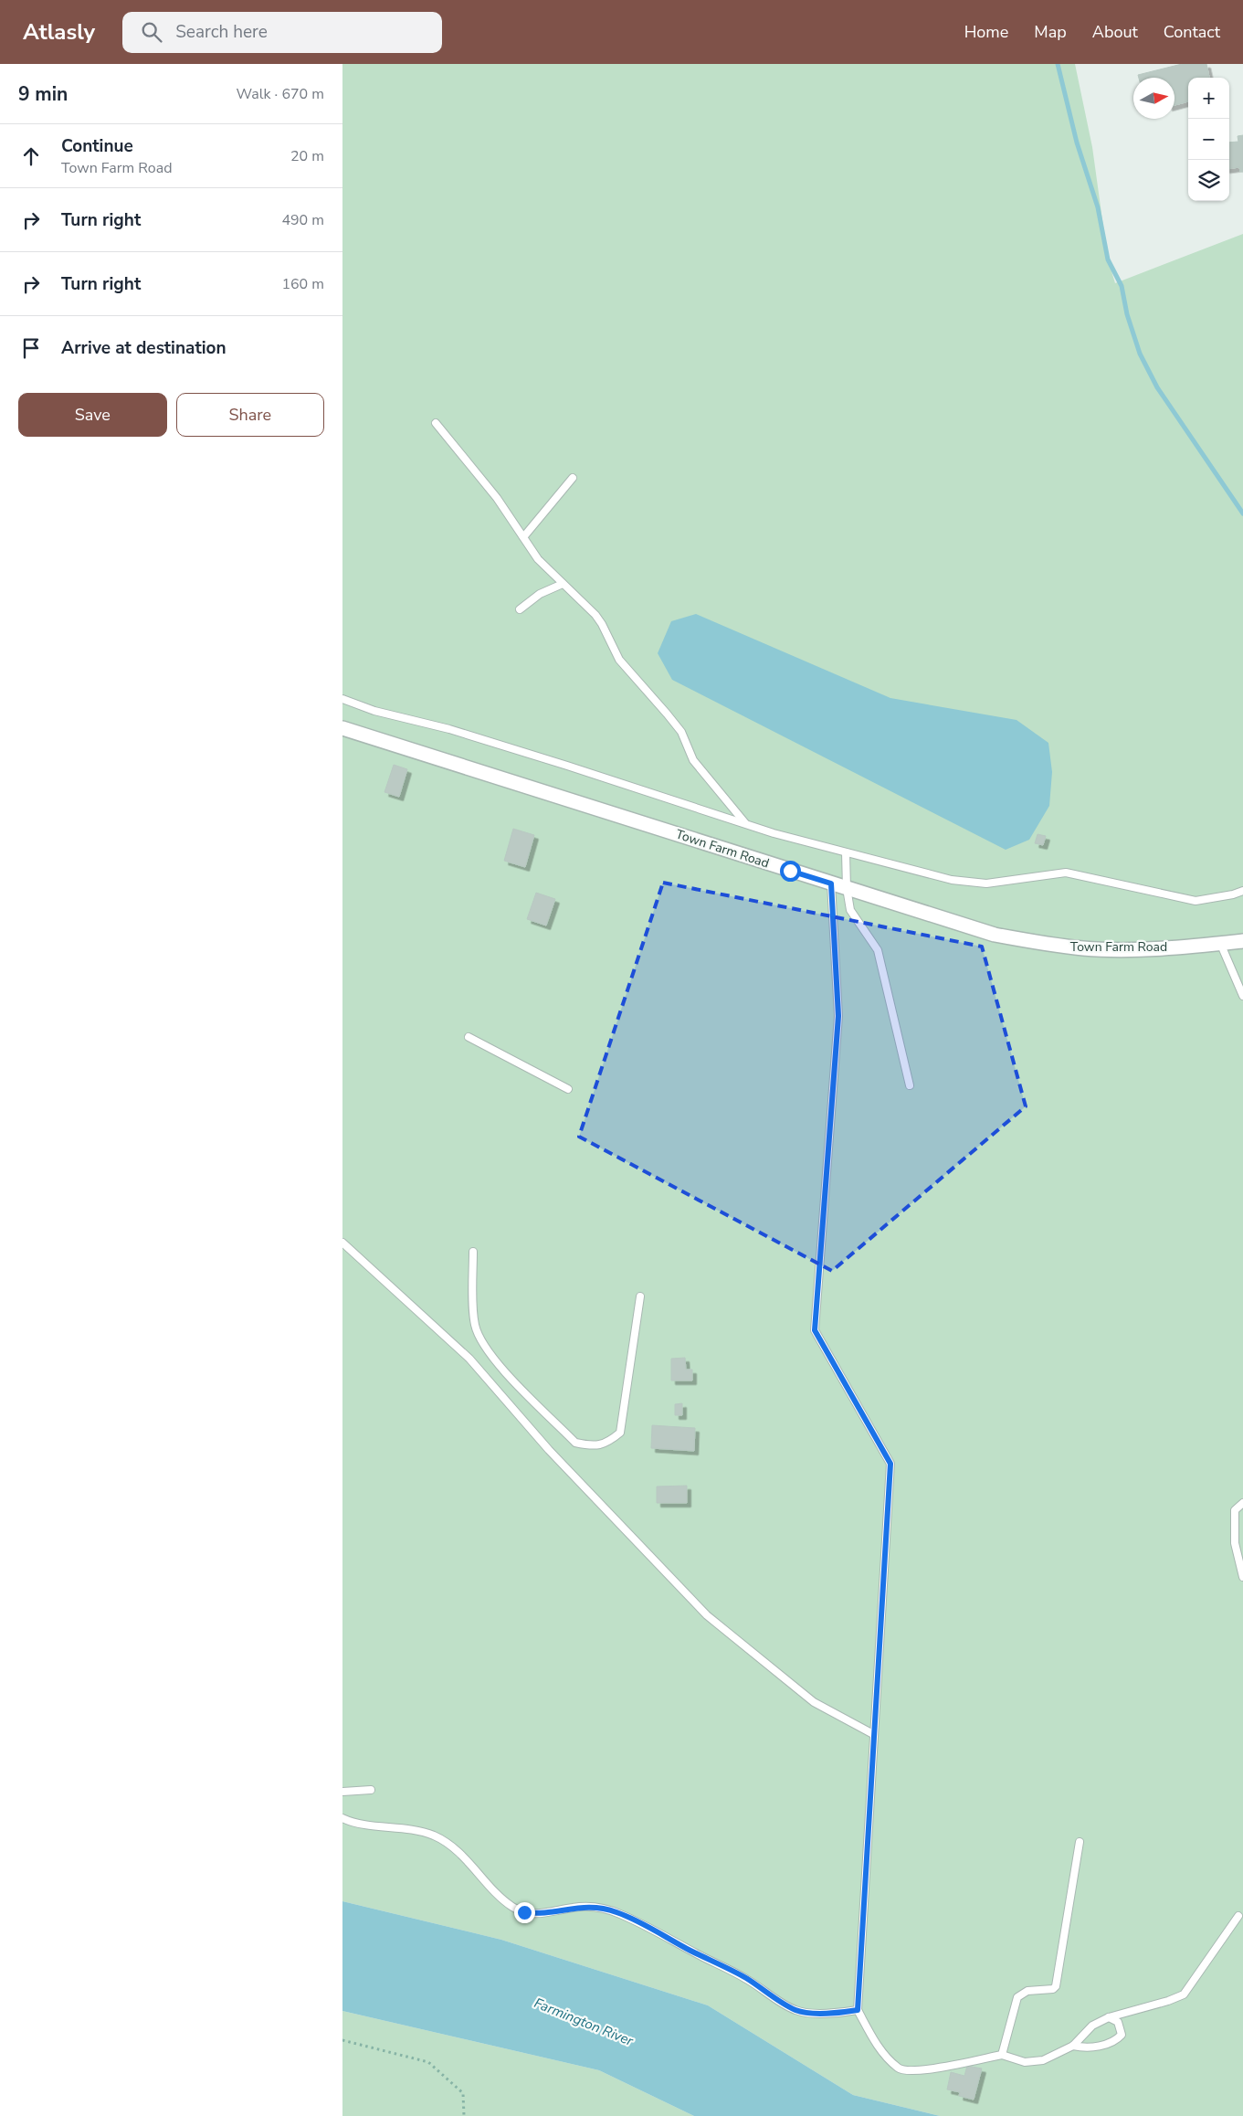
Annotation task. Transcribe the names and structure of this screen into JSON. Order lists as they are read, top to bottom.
{
  "streets": {
    "street": ["Town Farm Road"]
  },
  "water": ["Farmington River"],
  "north": "right",
  "page": {
    "header": "Atlasly",
    "search": "Search here",
    "nav": [
      "Home",
      "Map",
      "About",
      "Contact"
    ],
    "heading": ["9 min", "Walk · 670 m"],
    "map_buttons": ["+", "−"],
    "list": [
      ["Continue", "Town Farm Road", "20 m"],
      ["Turn right", "490 m"],
      ["Turn right", "160 m"],
      "Arrive at destination"
    ],
    "buttons": ["Save", "Share"]
  }
}
